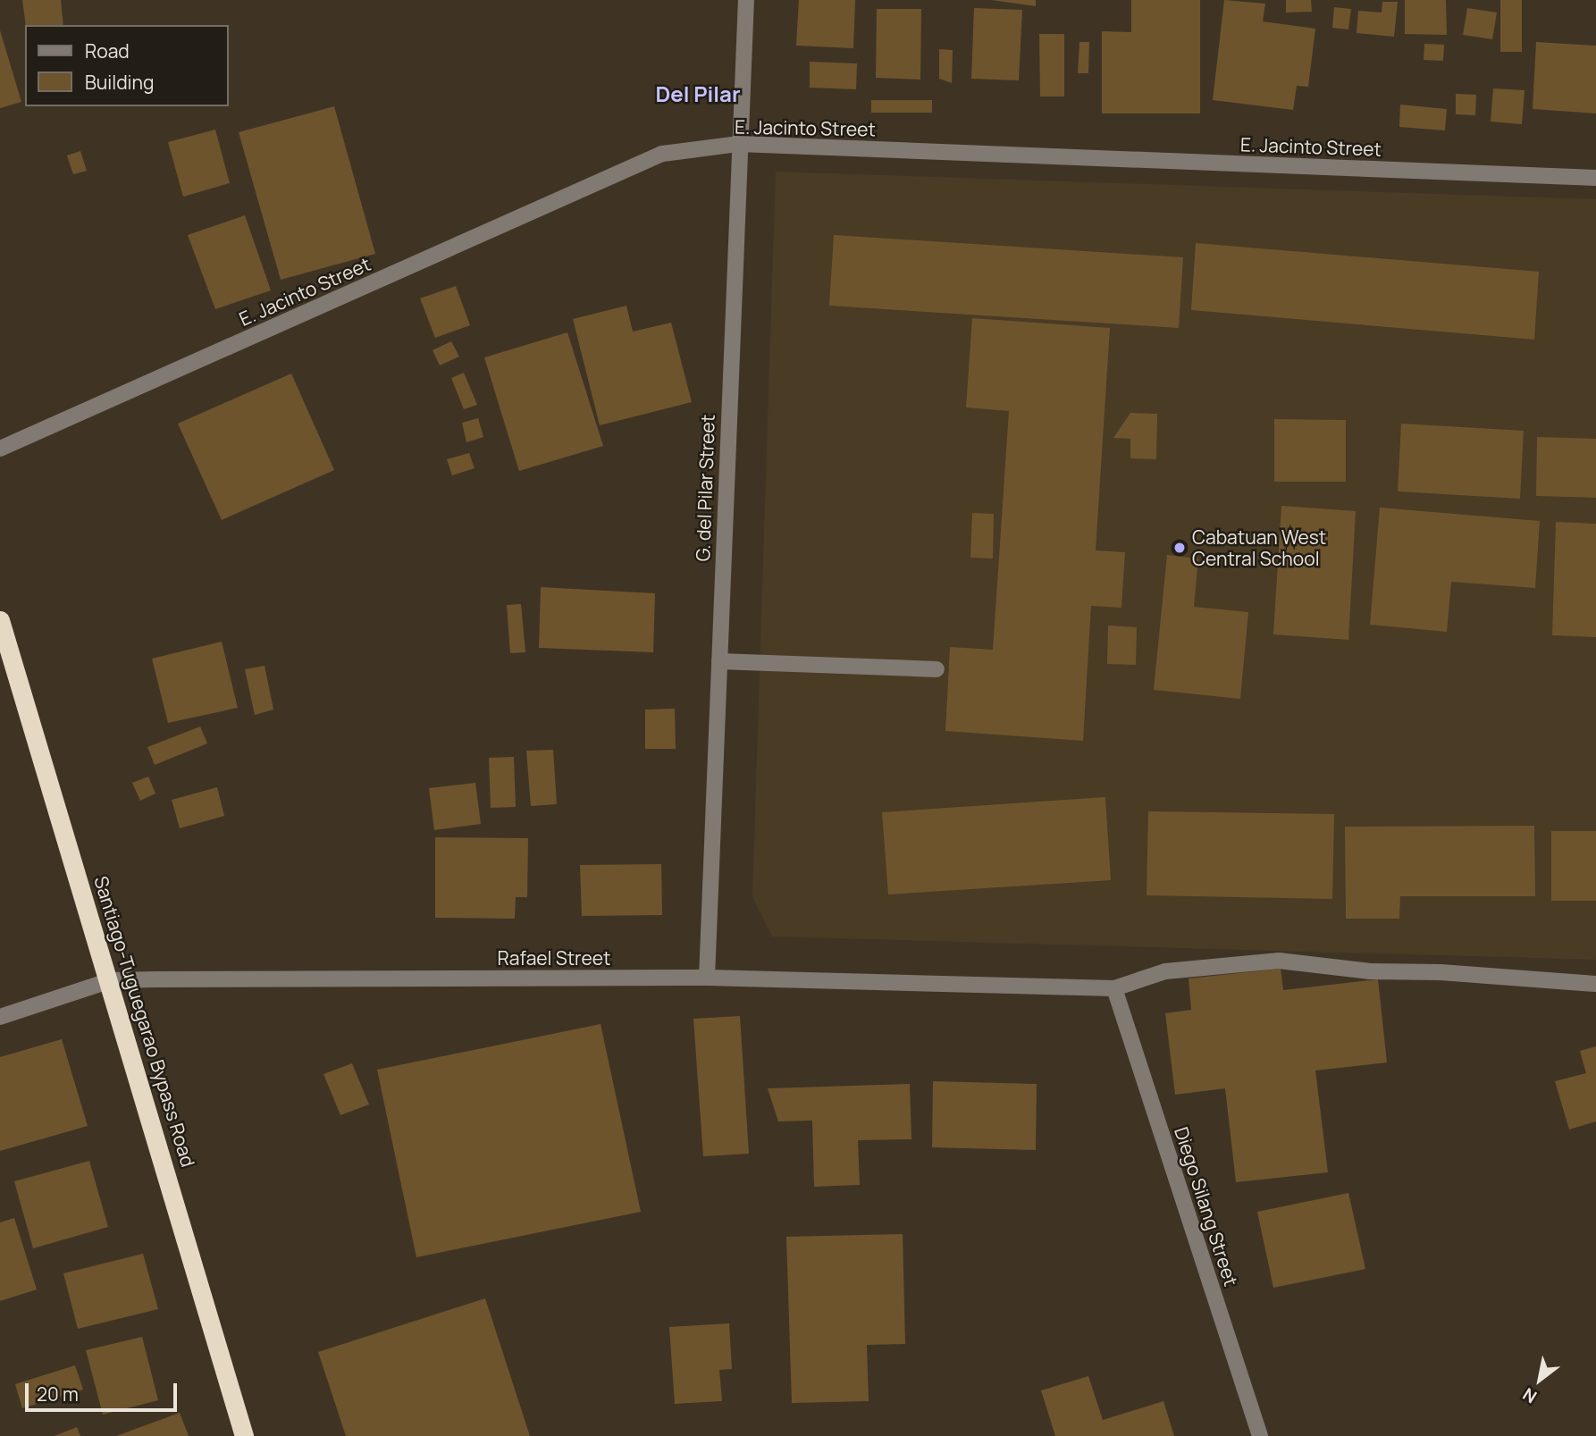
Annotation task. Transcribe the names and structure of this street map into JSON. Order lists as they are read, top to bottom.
{
  "streets": {
    "highway": ["Santiago-Tuguegarao Bypass Road"],
    "street": [
      "E. Jacinto Street",
      "G. del Pilar Street",
      "Rafael Street",
      "Diego Silang Street"
    ]
  },
  "crossings": [
    ["E. Jacinto Street", "G. del Pilar Street"],
    ["G. del Pilar Street", "Rafael Street"],
    ["Rafael Street", "Santiago-Tuguegarao Bypass Road"],
    ["Rafael Street", "Diego Silang Street"]
  ],
  "districts": ["Del Pilar"],
  "places": ["Cabatuan West Central School"],
  "legend": ["Road", "Building"],
  "scale_bar": "20 m",
  "north": "bottom left"
}
